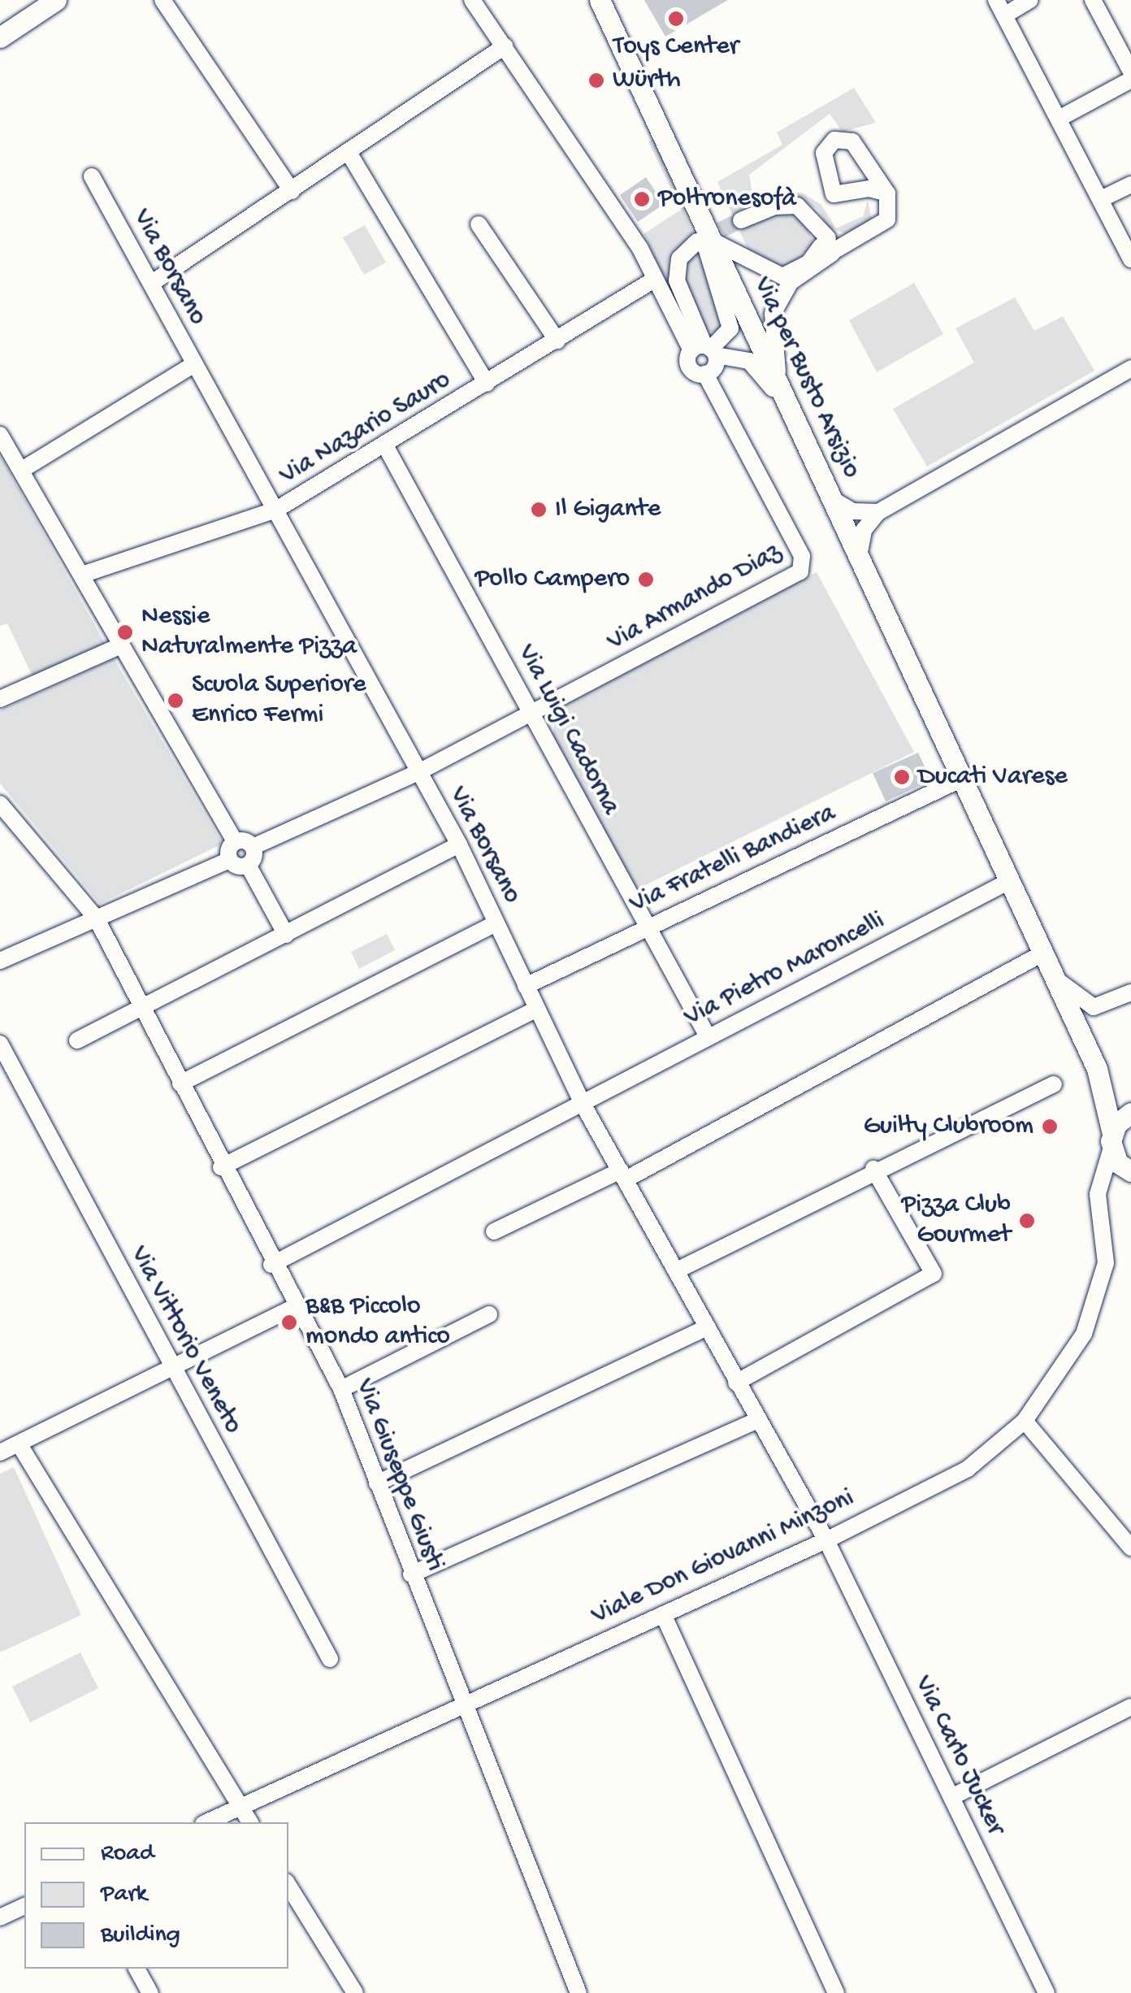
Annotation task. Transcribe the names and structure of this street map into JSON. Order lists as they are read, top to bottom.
{
  "streets": {
    "main road": ["Via per Busto Arsizio", "Viale Don Giovanni Minzoni"],
    "street": [
      "Via Borsano",
      "Via Nazario Sauro",
      "Via Armando Diaz",
      "Via Luigi Cadorna",
      "Via Fratelli Bandiera",
      "Via Pietro Maroncelli",
      "Via Vittorio Veneto",
      "Via Giuseppe Giusti",
      "Via Carlo Jucker"
    ]
  },
  "crossings": [
    ["Via Borsano", "Via Nazario Sauro"],
    ["Via Borsano", "Via Armando Diaz"],
    ["Via Borsano", "Via Fratelli Bandiera"],
    ["Via Borsano", "Via Pietro Maroncelli"],
    ["Via Borsano", "Viale Don Giovanni Minzoni"],
    ["Via Borsano", "Via Carlo Jucker"],
    ["Via per Busto Arsizio", "Via Fratelli Bandiera"],
    ["Via per Busto Arsizio", "Viale Don Giovanni Minzoni"],
    ["Via Nazario Sauro", "Via Luigi Cadorna"],
    ["Via Armando Diaz", "Via Luigi Cadorna"],
    ["Via Luigi Cadorna", "Via Fratelli Bandiera"],
    ["Via Luigi Cadorna", "Via Pietro Maroncelli"],
    ["Via Fratelli Bandiera", "Viale Don Giovanni Minzoni"],
    ["Via Pietro Maroncelli", "Via Giuseppe Giusti"],
    ["Via Pietro Maroncelli", "Viale Don Giovanni Minzoni"],
    ["Via Giuseppe Giusti", "Viale Don Giovanni Minzoni"],
    ["Viale Don Giovanni Minzoni", "Via Carlo Jucker"]
  ],
  "places": [
    "Toys Center",
    "Würth",
    "Poltronesofà",
    "Il Gigante",
    "Pollo Campero",
    "Nessie Naturalmente Pizza",
    "Scuola Superiore Enrico Fermi",
    "Ducati Varese",
    "Guilty Clubroom",
    "Pizza Club Gourmet",
    "B&B Piccolo mondo antico"
  ],
  "legend": ["Road", "Park", "Building"]
}
